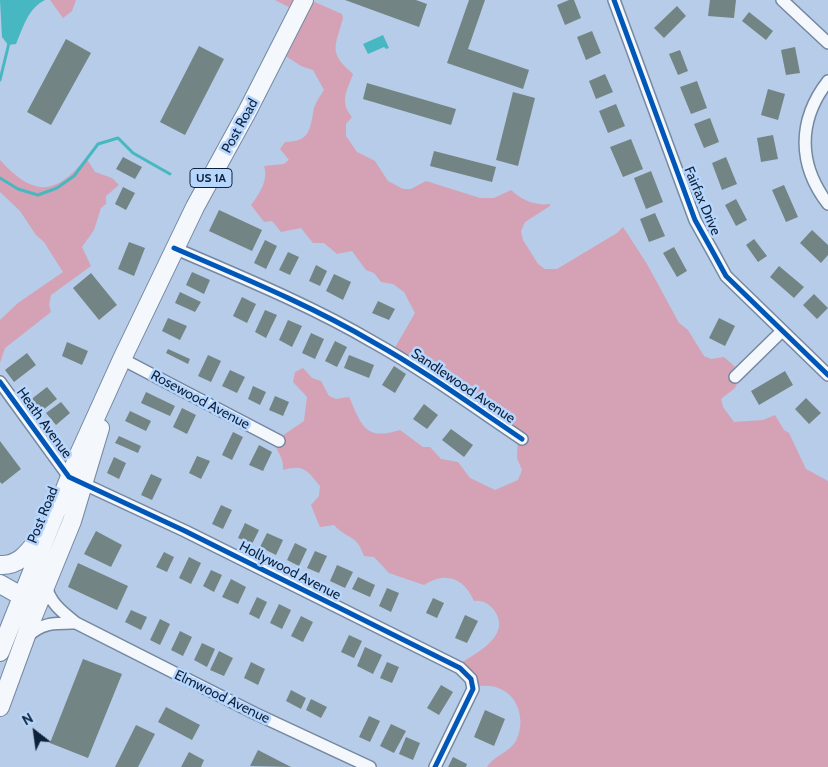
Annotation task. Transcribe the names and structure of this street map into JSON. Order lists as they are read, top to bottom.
{
  "streets": {
    "main road": ["Post Road", "US 1A"],
    "street": [
      "Fairfax Drive",
      "Sandlewood Avenue",
      "Rosewood Avenue",
      "Heath Avenue",
      "Hollywood Avenue",
      "Elmwood Avenue"
    ]
  },
  "crossings": [
    ["Post Road", "Sandlewood Avenue"],
    ["Post Road", "Rosewood Avenue"],
    ["Post Road", "Heath Avenue"],
    ["Post Road", "Hollywood Avenue"],
    ["Post Road", "Elmwood Avenue"],
    ["Heath Avenue", "Hollywood Avenue"]
  ],
  "north": "top left"
}
